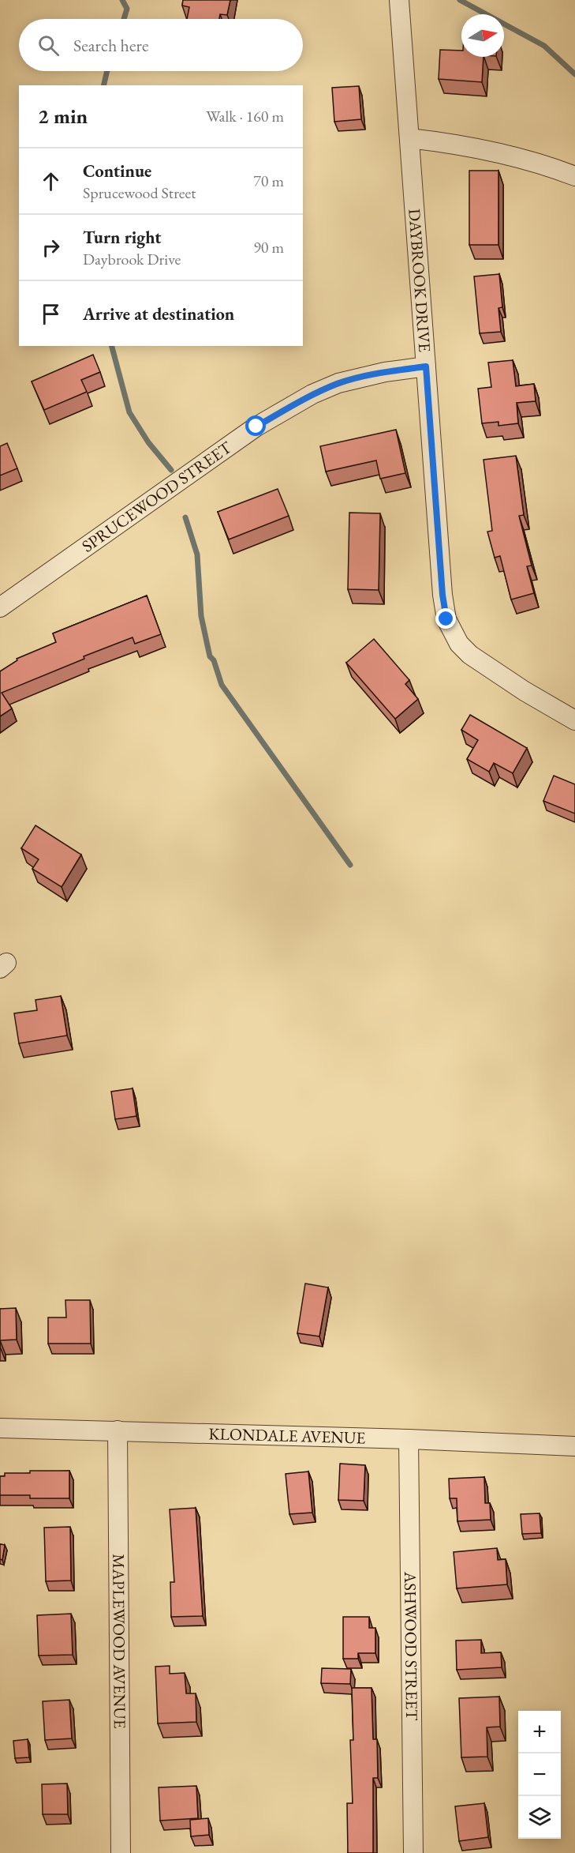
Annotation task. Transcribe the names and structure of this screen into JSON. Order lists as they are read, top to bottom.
{
  "streets": {
    "street": [
      "DAYBROOK DRIVE",
      "SPRUCEWOOD STREET",
      "KLONDALE AVENUE",
      "MAPLEWOOD AVENUE",
      "ASHWOOD STREET"
    ]
  },
  "crossings": [
    ["DAYBROOK DRIVE", "SPRUCEWOOD STREET"],
    ["KLONDALE AVENUE", "MAPLEWOOD AVENUE"],
    ["KLONDALE AVENUE", "ASHWOOD STREET"]
  ],
  "north": "right",
  "page": {
    "search": "Search here",
    "heading": ["2 min", "Walk · 160 m"],
    "list": [
      ["Continue", "Sprucewood Street", "70 m"],
      ["Turn right", "Daybrook Drive", "90 m"],
      "Arrive at destination"
    ],
    "map_buttons": ["+", "−"]
  }
}
